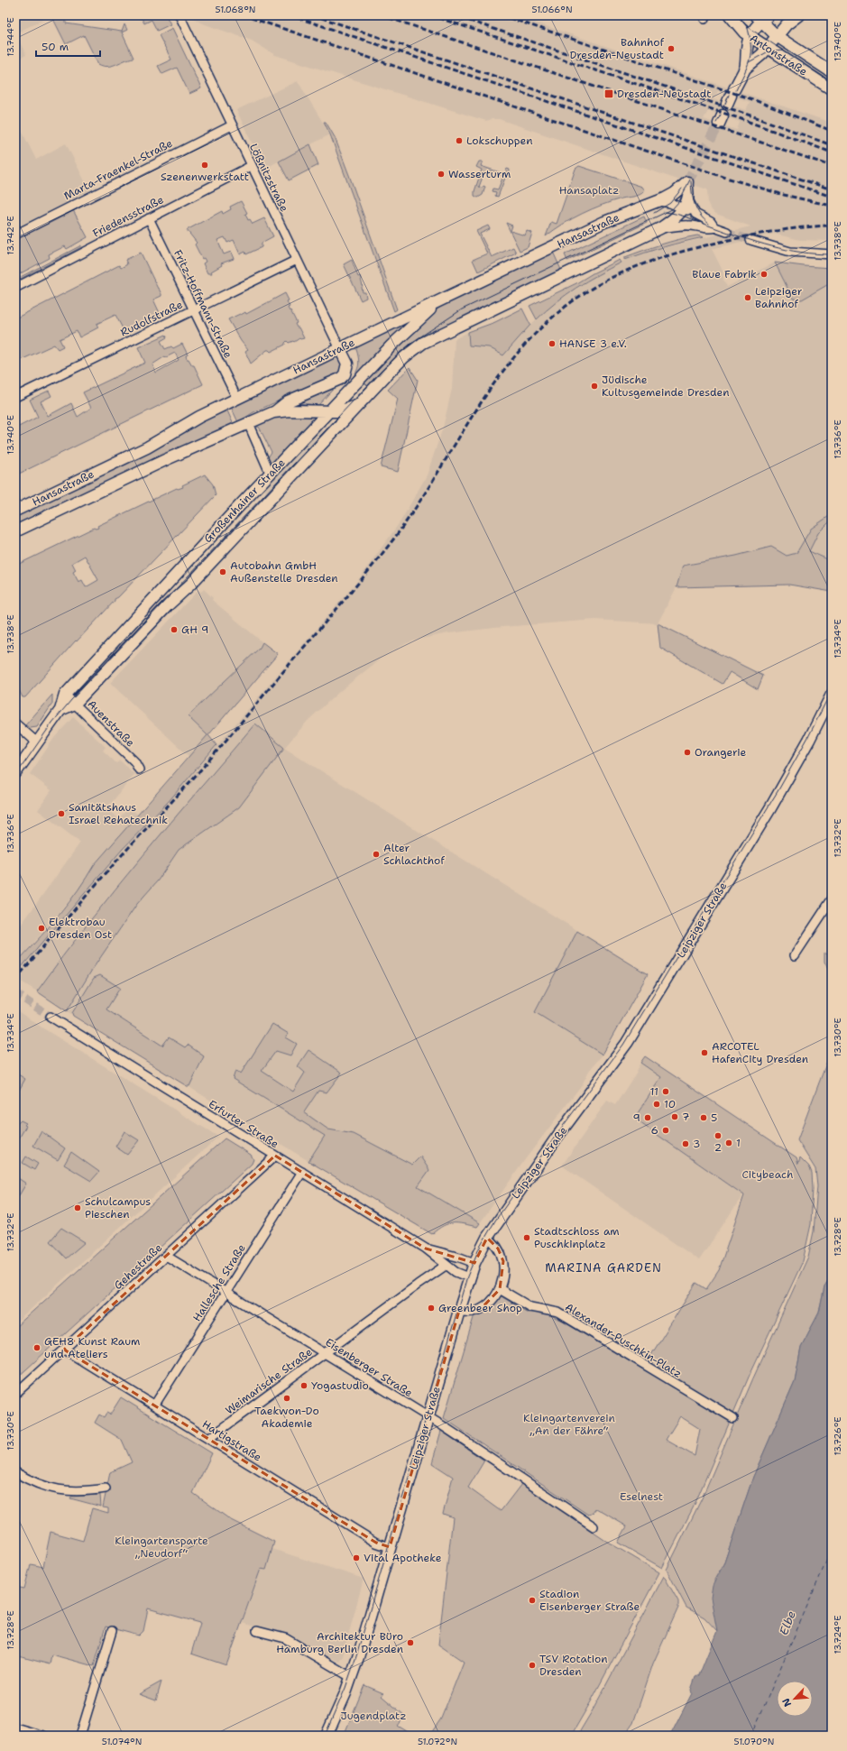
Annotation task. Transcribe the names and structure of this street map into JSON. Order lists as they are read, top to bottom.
{
  "streets": {
    "main road": [
      "Antonstraße",
      "Hansastraße",
      "Großenhainer Straße",
      "Leipziger Straße"
    ],
    "street": [
      "Marta-Fraenkel-Straße",
      "Lößnitzstraße",
      "Friedensstraße",
      "Fritz-Hoffmann-Straße",
      "Rudolfstraße",
      "Auenstraße",
      "Erfurter Straße",
      "Gehestraße",
      "Hallesche Straße",
      "Alexander-Puschkin-Platz",
      "Eisenberger Straße",
      "Weimarische Straße",
      "Hartigstraße"
    ]
  },
  "crossings": [
    ["Marta-Fraenkel-Straße", "Lößnitzstraße"],
    ["Lößnitzstraße", "Friedensstraße"],
    ["Lößnitzstraße", "Hansastraße"],
    ["Lößnitzstraße", "Rudolfstraße"],
    ["Friedensstraße", "Fritz-Hoffmann-Straße"],
    ["Hansastraße", "Fritz-Hoffmann-Straße"],
    ["Hansastraße", "Großenhainer Straße"],
    ["Fritz-Hoffmann-Straße", "Rudolfstraße"],
    ["Großenhainer Straße", "Auenstraße"],
    ["Leipziger Straße", "Erfurter Straße"],
    ["Leipziger Straße", "Eisenberger Straße"],
    ["Leipziger Straße", "Hartigstraße"],
    ["Erfurter Straße", "Gehestraße"],
    ["Erfurter Straße", "Hallesche Straße"],
    ["Erfurter Straße", "Weimarische Straße"],
    ["Gehestraße", "Eisenberger Straße"],
    ["Gehestraße", "Hartigstraße"],
    ["Hallesche Straße", "Eisenberger Straße"],
    ["Hallesche Straße", "Hartigstraße"],
    ["Eisenberger Straße", "Weimarische Straße"],
    ["Weimarische Straße", "Hartigstraße"]
  ],
  "districts": ["MARINA GARDEN"],
  "water": ["Elbe"],
  "parks": [
    "Hansaplatz",
    "Citybeach",
    "Kleingartenverein „An der Fähre“",
    "Eselnest",
    "Kleingartensparte „Neudorf“",
    "Jugendplatz"
  ],
  "places": {
    "other": [
      "Bahnhof Dresden-Neustadt",
      "Lokschuppen",
      "Szenenwerkstatt",
      "Wasserturm",
      "Blaue Fabrik",
      "Leipziger Bahnhof",
      "HANSE 3 e.V.",
      "Jüdische Kultusgemeinde Dresden",
      "Autobahn GmbH Außenstelle Dresden",
      "GH 9",
      "Orangerie",
      "Sanitätshaus Israel Rehatechnik",
      "Alter Schlachthof",
      "Elektrobau Dresden Ost",
      "ARCOTEL HafenCity Dresden",
      "11",
      "10",
      "7",
      "9",
      "5",
      "6",
      "2",
      "1",
      "3",
      "Schulcampus Pieschen",
      "Stadtschloss am Puschkinplatz",
      "Greenbeer Shop",
      "GEH8 Kunst Raum und Ateliers",
      "Yogastudio",
      "Taekwon-Do Akademie",
      "Vital Apotheke",
      "Stadion Eisenberger Straße",
      "Architektur Büro Hamburg Berlin Dresden",
      "TSV Rotation Dresden"
    ],
    "transit": ["Dresden-Neustadt"]
  },
  "scale_bar": "50 m",
  "north": "bottom left",
  "coordinates": [
    "51.068°N",
    "51.066°N",
    "13.744°E",
    "13.740°E",
    "13.742°E",
    "13.738°E",
    "13.736°E",
    "13.734°E",
    "13.732°E",
    "13.730°E",
    "13.728°E",
    "13.726°E",
    "13.724°E",
    "51.074°N",
    "51.072°N",
    "51.070°N"
  ]
}
